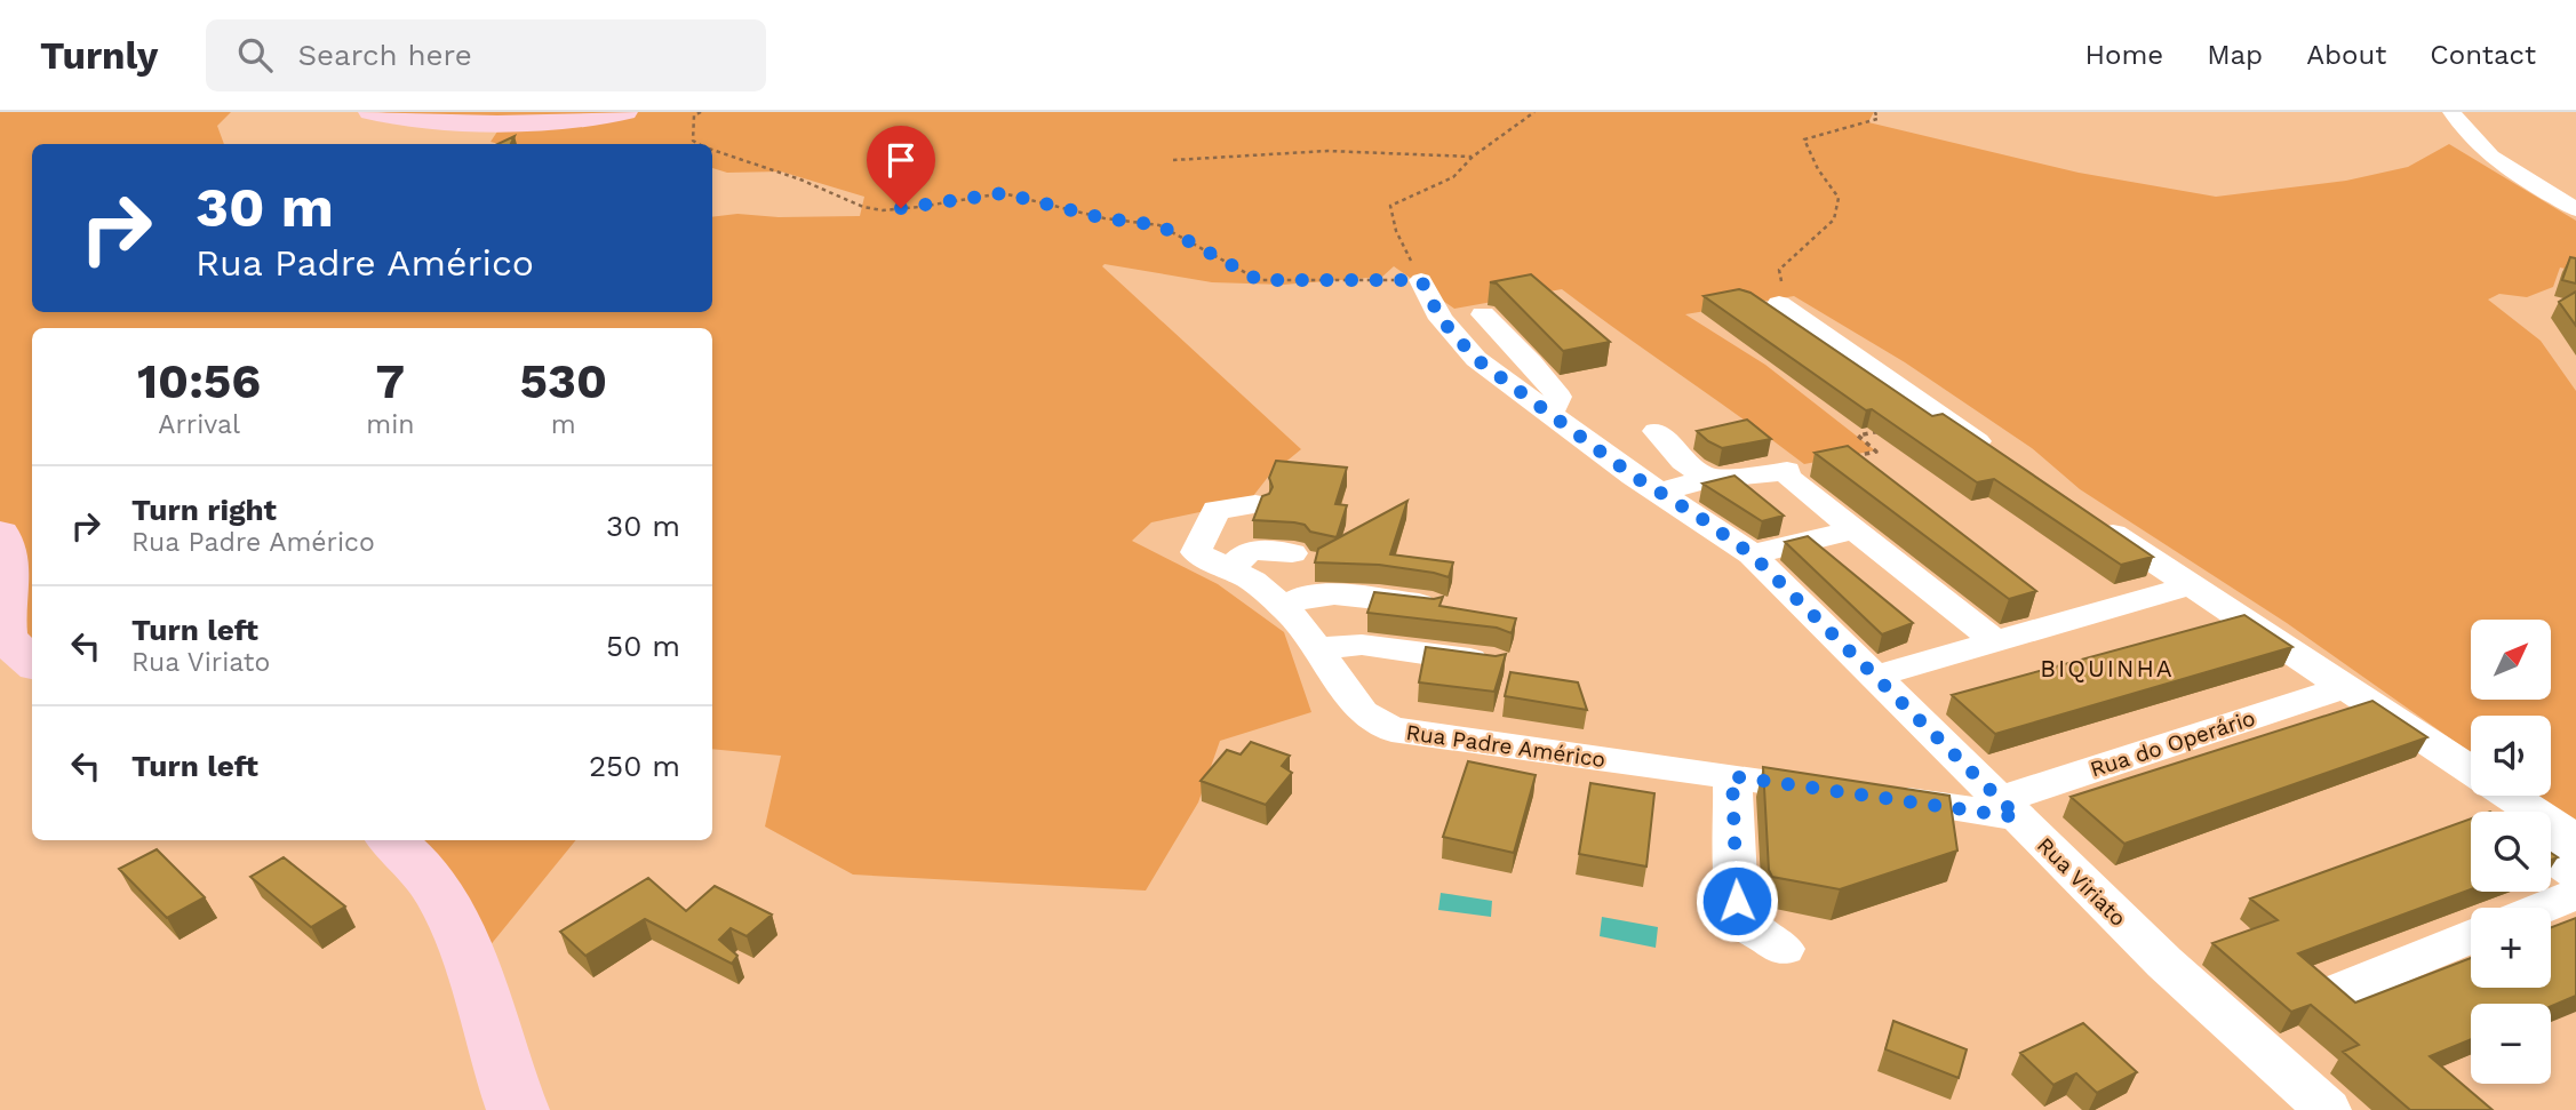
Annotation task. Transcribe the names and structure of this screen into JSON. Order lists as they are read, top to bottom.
{
  "streets": {
    "street": ["Rua do Operário", "Rua Padre Américo", "Rua Viriato"]
  },
  "crossings": [
    ["Rua do Operário", "Rua Padre Américo"],
    ["Rua do Operário", "Rua Viriato"],
    ["Rua Padre Américo", "Rua Viriato"]
  ],
  "districts": ["BIQUINHA"],
  "north": "top right",
  "page": {
    "header": "Turnly",
    "search": "Search here",
    "nav": [
      "Home",
      "Map",
      "About",
      "Contact"
    ],
    "turn": ["30 m", "Rua Padre Américo"],
    "eta": [
      "10:56",
      "Arrival",
      "7",
      "min",
      "530",
      "m"
    ],
    "list": [
      {
        "name": "Turn right",
        "note": "Rua Padre Américo",
        "value": "30 m"
      },
      {
        "name": "Turn left",
        "note": "Rua Viriato",
        "value": "50 m"
      },
      {
        "name": "Turn left",
        "value": "250 m"
      }
    ],
    "map_buttons": ["+", "−"]
  }
}
